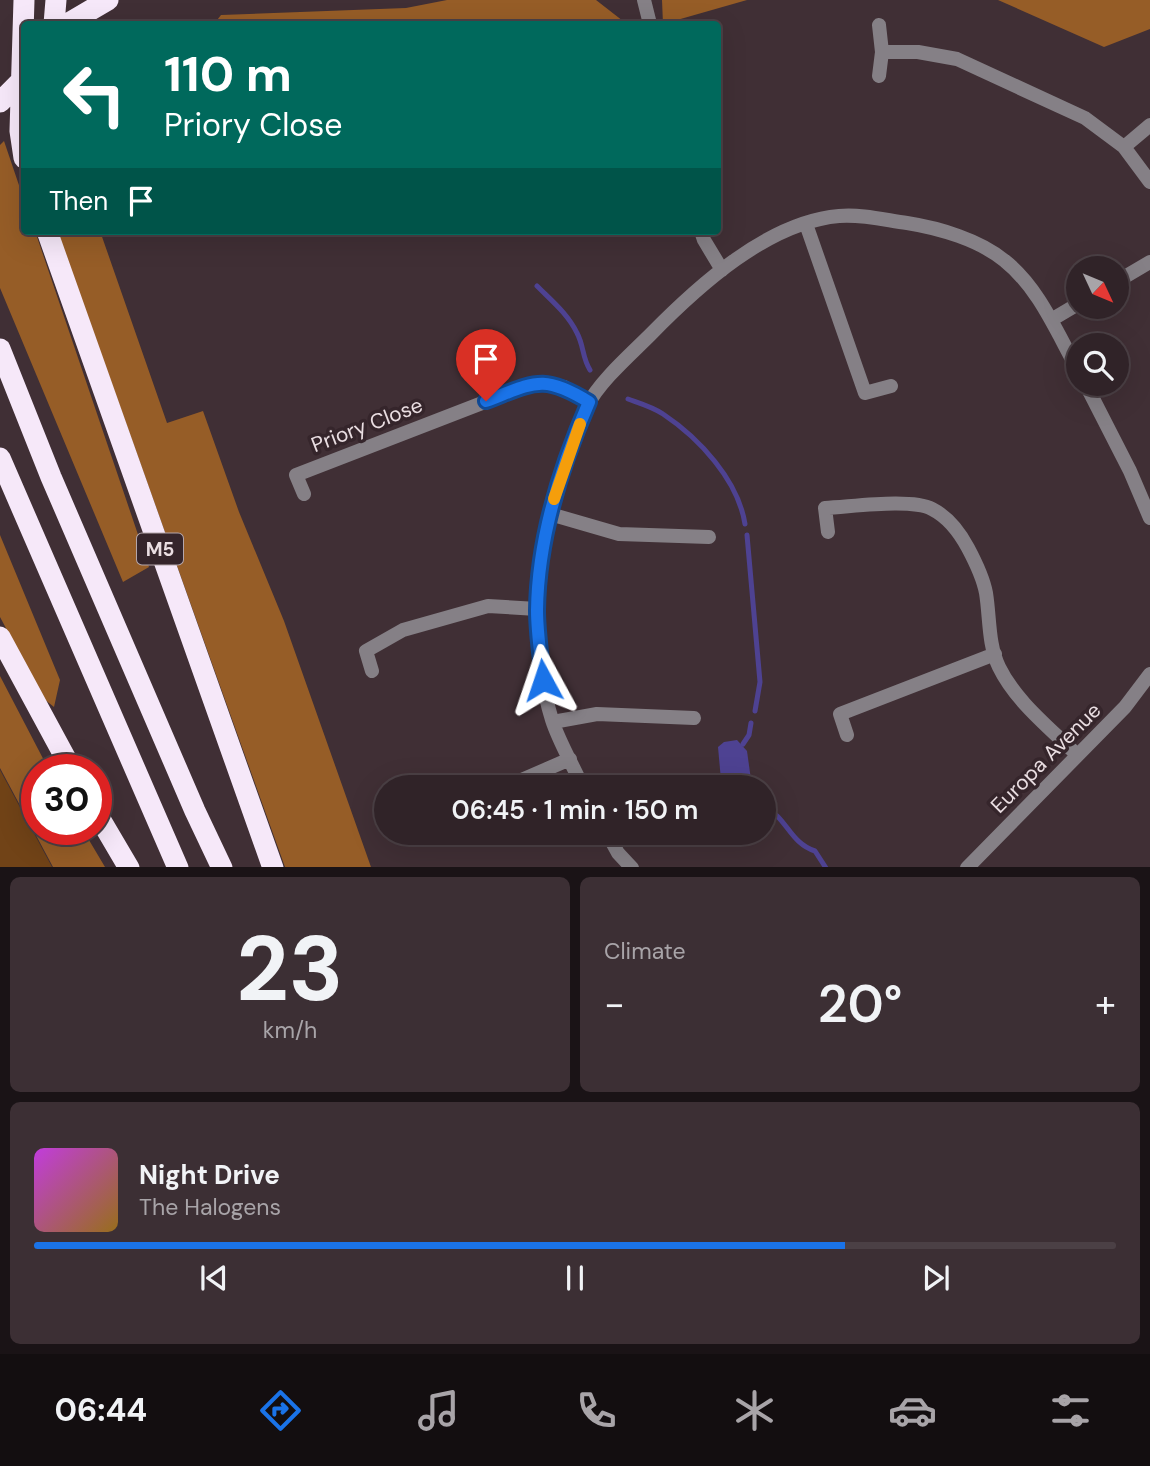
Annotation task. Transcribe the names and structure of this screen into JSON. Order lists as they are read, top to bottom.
{
  "streets": {
    "highway": ["M5"],
    "street": ["Priory Close", "Europa Avenue"]
  },
  "north": "bottom right",
  "page": {
    "turn": ["110 m", "Priory Close"],
    "then": "Then",
    "limit": "30",
    "trip": "06:45 · 1 min · 150 m",
    "tile": [
      ["23", "km/h"],
      "Climate"
    ],
    "heat": ["−", "20°", "+"],
    "song": ["Night Drive", "The Halogens"],
    "tabs": "06:44"
  }
}
